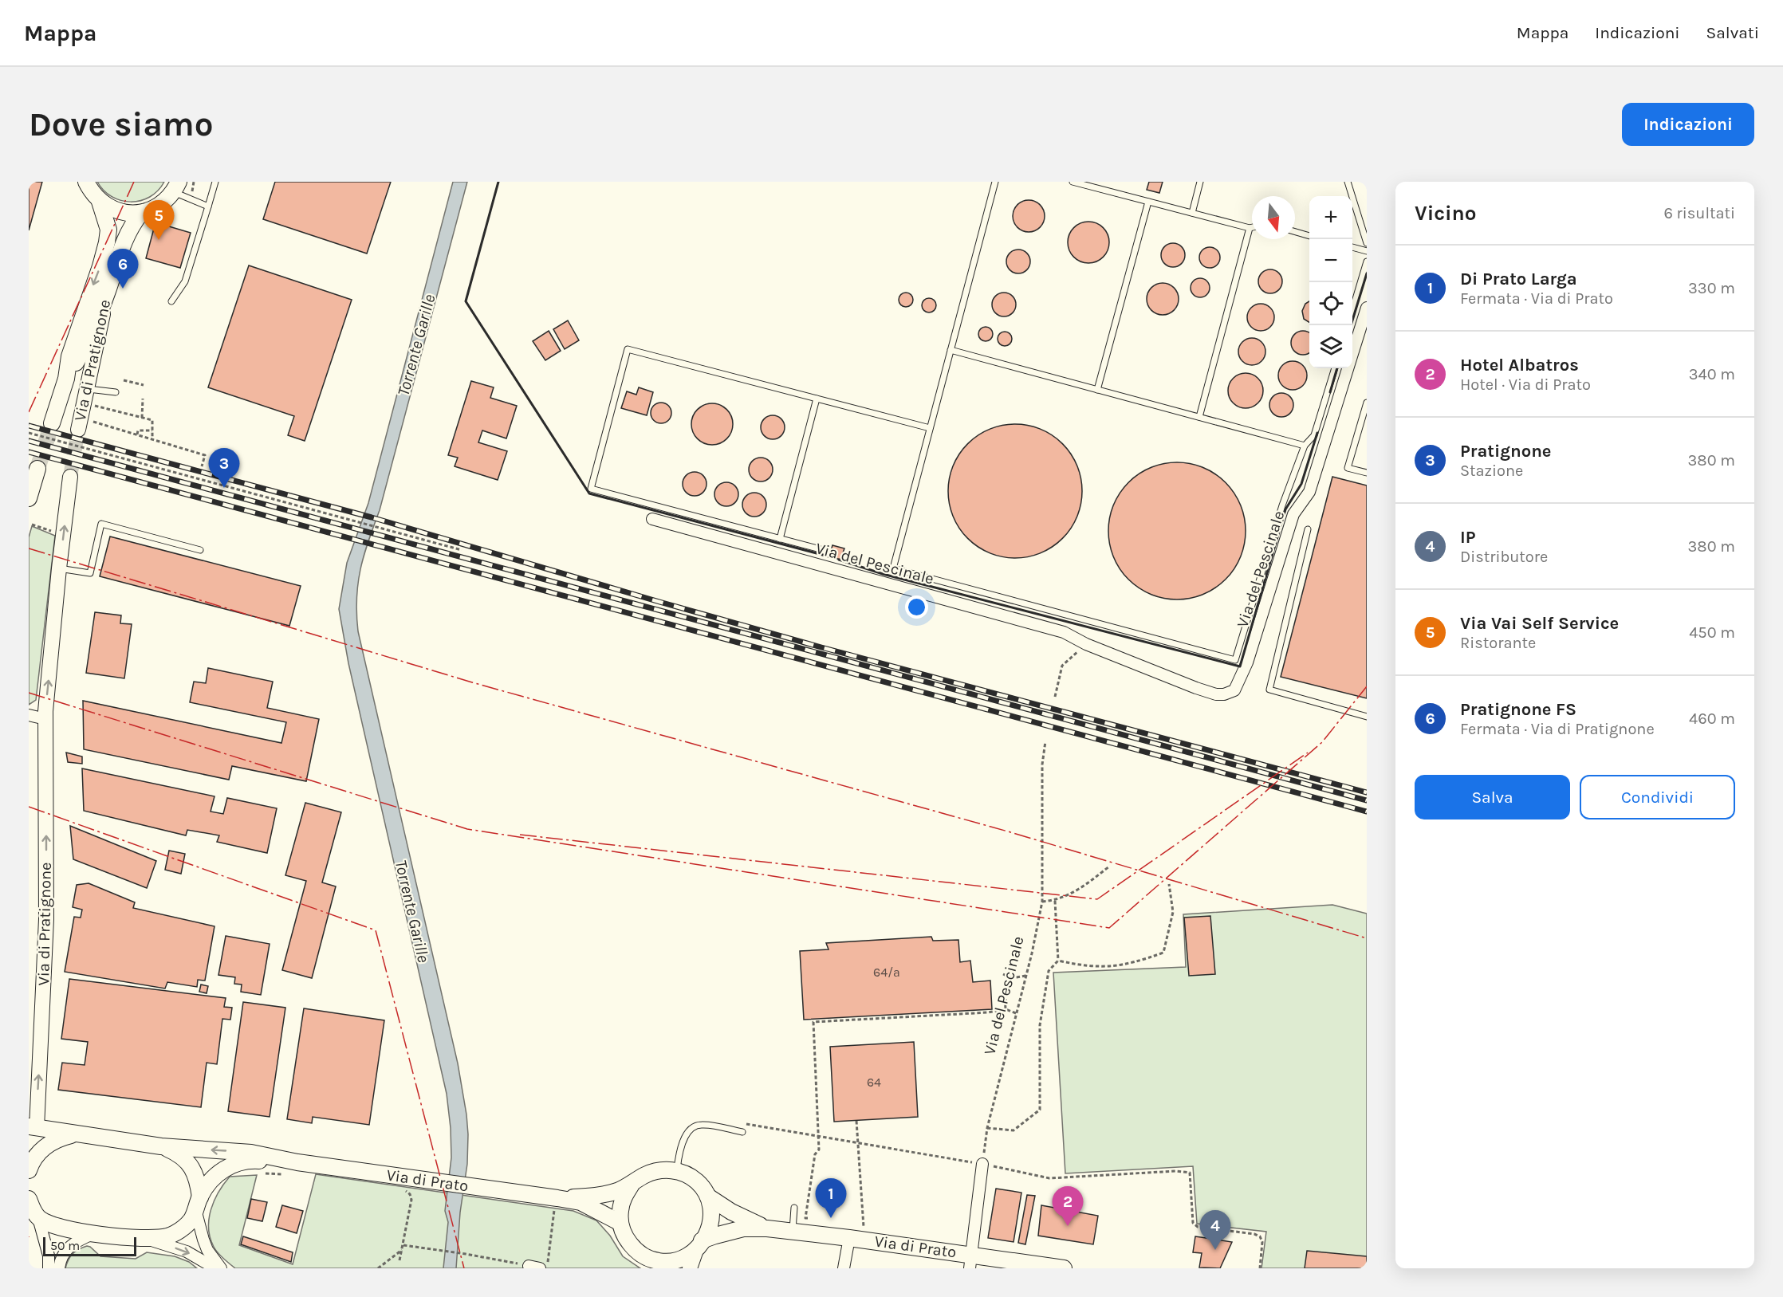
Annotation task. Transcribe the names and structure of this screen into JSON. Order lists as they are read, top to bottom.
{
  "streets": {
    "main road": ["Via di Pratignone", "Via di Prato"],
    "street": ["Via del Pescinale"]
  },
  "crossings": [
    ["Via di Pratignone", "Via di Prato"]
  ],
  "one_way": ["Via di Pratignone"],
  "water": ["Torrente Garille"],
  "house_numbers": ["64/a", "64"],
  "scale_bar": "50 m",
  "north": "bottom",
  "page": {
    "header": "Mappa",
    "nav": ["Mappa", "Indicazioni", "Salvati"],
    "buttons": [
      "Indicazioni",
      ["Salva", "Condividi"]
    ],
    "title": "Dove siamo",
    "heading": ["Vicino", "6 risultati"],
    "map_buttons": ["+", "−"],
    "pins": [
      "5",
      "6",
      "3",
      "1",
      "2",
      "4"
    ],
    "list": [
      {
        "mark": "1",
        "name": "Di Prato Larga",
        "note": "Fermata · Via di Prato",
        "value": "330 m"
      },
      {
        "mark": "2",
        "name": "Hotel Albatros",
        "note": "Hotel · Via di Prato",
        "value": "340 m"
      },
      {
        "mark": "3",
        "name": "Pratignone",
        "note": "Stazione",
        "value": "380 m"
      },
      {
        "mark": "4",
        "name": "IP",
        "note": "Distributore",
        "value": "380 m"
      },
      {
        "mark": "5",
        "name": "Via Vai Self Service",
        "note": "Ristorante",
        "value": "450 m"
      },
      {
        "mark": "6",
        "name": "Pratignone FS",
        "note": "Fermata · Via di Pratignone",
        "value": "460 m"
      }
    ],
    "scale": "50 m"
  }
}
